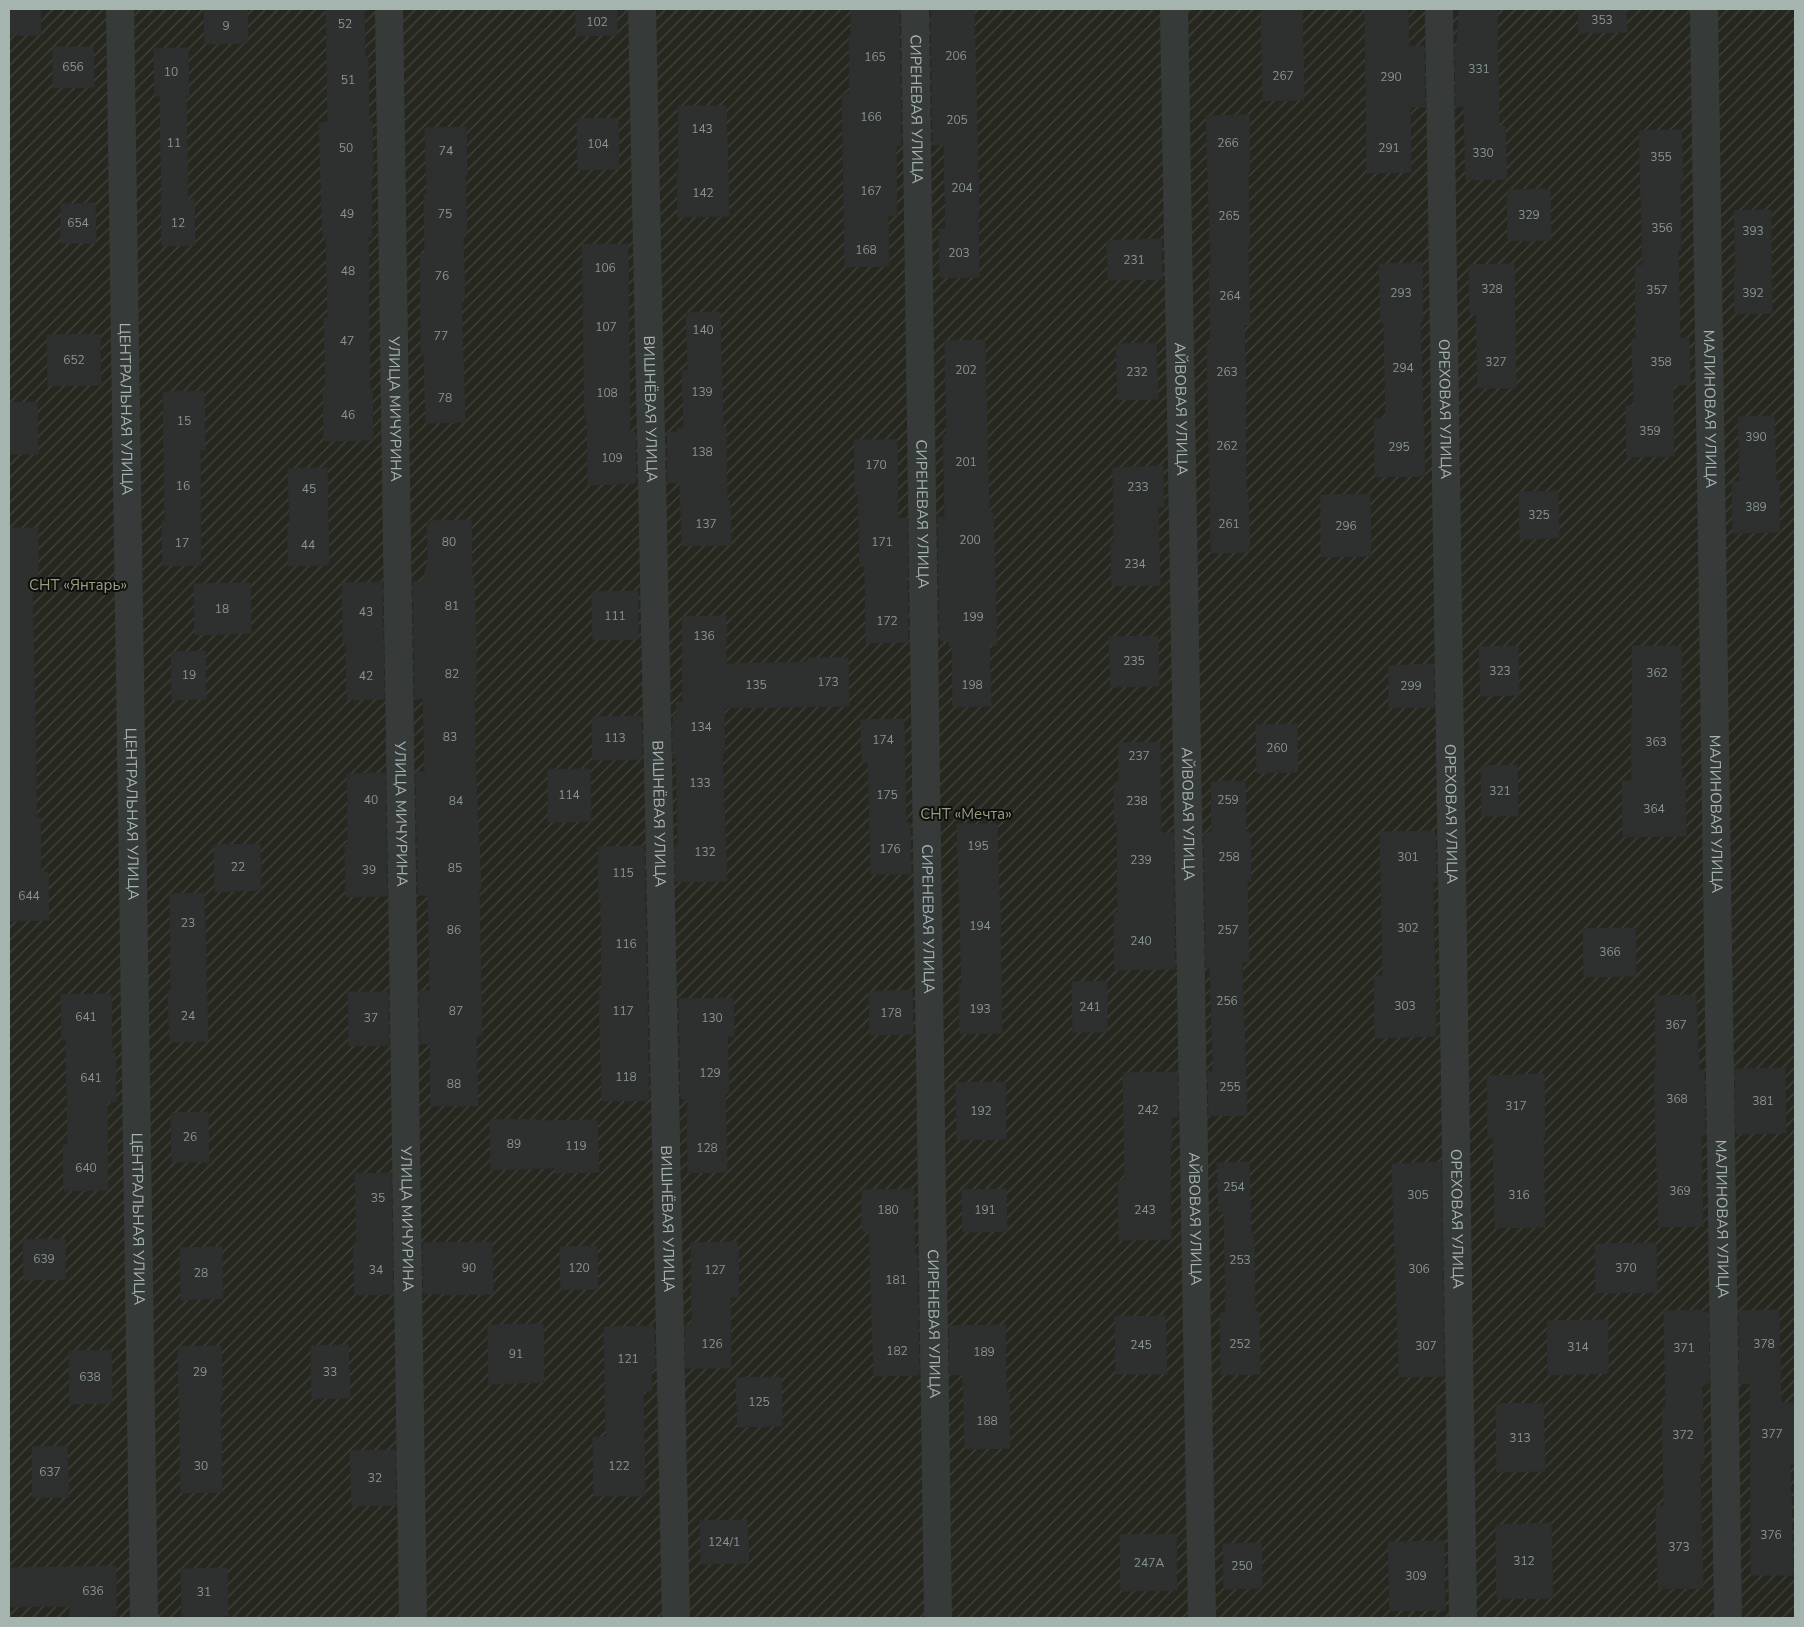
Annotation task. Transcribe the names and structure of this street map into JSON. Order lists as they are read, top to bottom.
{
  "streets": {
    "street": [
      "СИРЕНЕВАЯ УЛИЦА",
      "ЦЕНТРАЛЬНАЯ УЛИЦА",
      "УЛИЦА МИЧУРИНА",
      "ВИШНЁВАЯ УЛИЦА",
      "АЙВОВАЯ УЛИЦА",
      "ОРЕХОВАЯ УЛИЦА",
      "МАЛИНОВАЯ УЛИЦА"
    ]
  },
  "parks": ["СНТ «Янтарь»", "СНТ «Мечта»"],
  "house_numbers": [
    "353",
    "102",
    "52",
    "9",
    "206",
    "165",
    "656",
    "331",
    "10",
    "267",
    "290",
    "51",
    "166",
    "205",
    "143",
    "11",
    "266",
    "104",
    "50",
    "291",
    "74",
    "330",
    "355",
    "204",
    "167",
    "142",
    "49",
    "75",
    "329",
    "265",
    "654",
    "12",
    "356",
    "393",
    "168",
    "203",
    "231",
    "106",
    "48",
    "76",
    "328",
    "357",
    "293",
    "392",
    "264",
    "107",
    "140",
    "77",
    "47",
    "652",
    "327",
    "358",
    "294",
    "202",
    "232",
    "263",
    "139",
    "108",
    "78",
    "46",
    "15",
    "359",
    "390",
    "262",
    "295",
    "138",
    "109",
    "201",
    "170",
    "16",
    "233",
    "45",
    "389",
    "325",
    "137",
    "261",
    "296",
    "200",
    "80",
    "171",
    "17",
    "44",
    "234",
    "81",
    "18",
    "43",
    "111",
    "199",
    "172",
    "136",
    "235",
    "323",
    "362",
    "82",
    "19",
    "42",
    "173",
    "135",
    "198",
    "299",
    "134",
    "83",
    "113",
    "174",
    "363",
    "260",
    "237",
    "133",
    "321",
    "114",
    "175",
    "40",
    "259",
    "84",
    "238",
    "364",
    "195",
    "176",
    "132",
    "258",
    "301",
    "239",
    "22",
    "85",
    "39",
    "115",
    "644",
    "23",
    "194",
    "302",
    "86",
    "257",
    "240",
    "116",
    "366",
    "256",
    "303",
    "241",
    "193",
    "87",
    "117",
    "178",
    "24",
    "641",
    "37",
    "130",
    "367",
    "129",
    "118",
    "641",
    "88",
    "255",
    "368",
    "381",
    "317",
    "242",
    "192",
    "26",
    "89",
    "119",
    "128",
    "640",
    "254",
    "369",
    "305",
    "316",
    "35",
    "180",
    "191",
    "243",
    "639",
    "253",
    "90",
    "120",
    "370",
    "306",
    "34",
    "127",
    "28",
    "181",
    "126",
    "252",
    "378",
    "245",
    "307",
    "314",
    "371",
    "182",
    "189",
    "91",
    "121",
    "29",
    "33",
    "638",
    "125",
    "188",
    "377",
    "372",
    "313",
    "30",
    "122",
    "637",
    "32",
    "376",
    "124/1",
    "373",
    "312",
    "247А",
    "250",
    "309",
    "636",
    "31"
  ]
}
